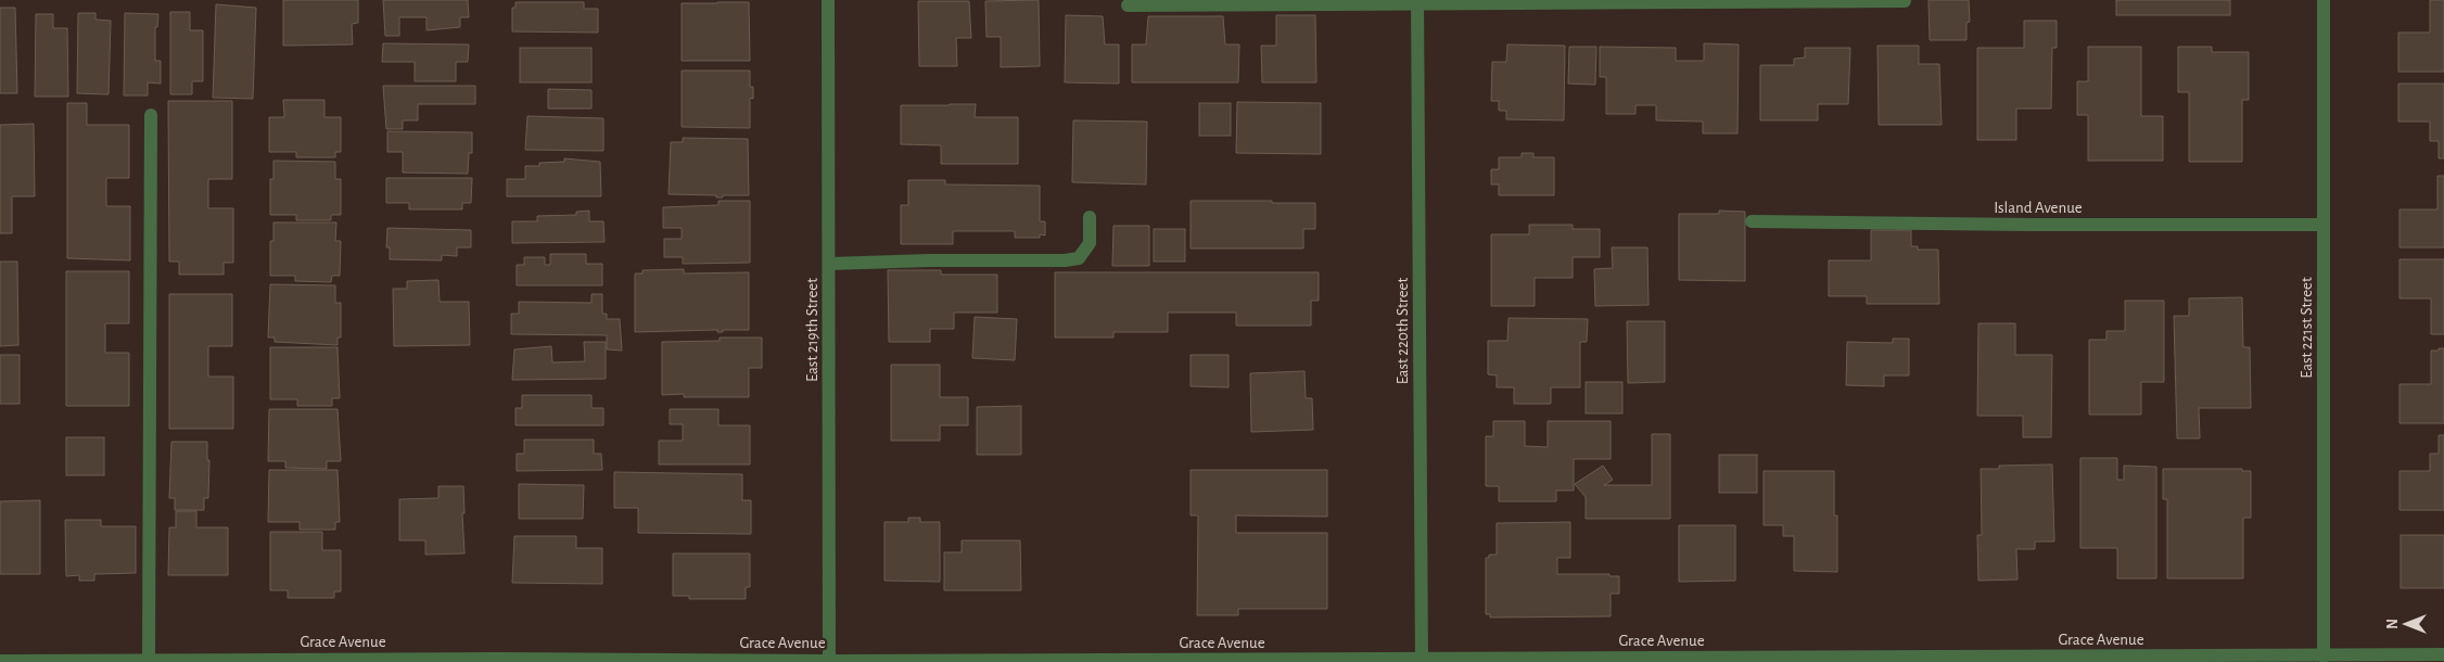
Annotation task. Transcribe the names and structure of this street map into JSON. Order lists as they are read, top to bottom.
{
  "streets": {
    "street": [
      "Island Avenue",
      "East 221st Street",
      "East 219th Street",
      "East 220th Street",
      "Grace Avenue"
    ]
  },
  "crossings": [
    ["Island Avenue", "East 221st Street"],
    ["East 221st Street", "Grace Avenue"],
    ["East 219th Street", "Grace Avenue"],
    ["East 220th Street", "Grace Avenue"]
  ],
  "north": "left"
}
